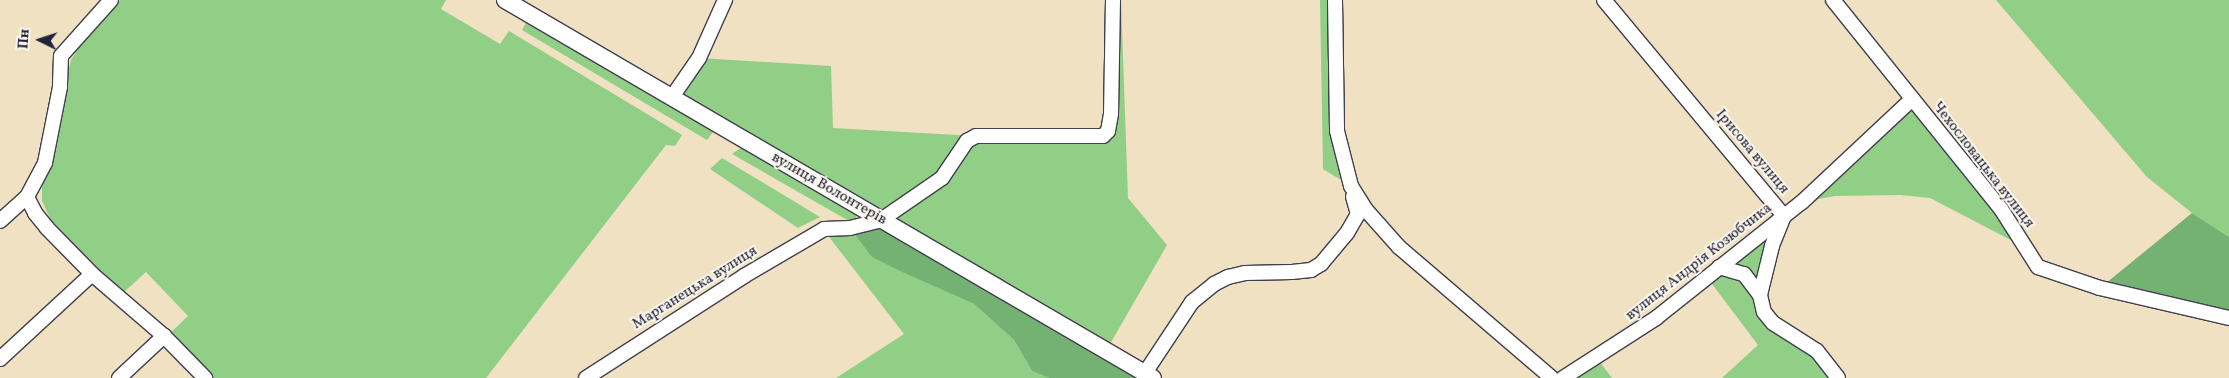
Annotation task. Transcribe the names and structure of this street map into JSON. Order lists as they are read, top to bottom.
{
  "streets": {
    "street": [
      "Ірисова вулиця",
      "Чехословацька вулиця",
      "вулиця Волонтерів",
      "вулиця Андрія Козюбчика",
      "Марганецька вулиця"
    ]
  },
  "crossings": [
    ["Ірисова вулиця", "вулиця Андрія Козюбчика"],
    ["Чехословацька вулиця", "вулиця Андрія Козюбчика"],
    ["вулиця Волонтерів", "Марганецька вулиця"]
  ],
  "north": "left"
}
